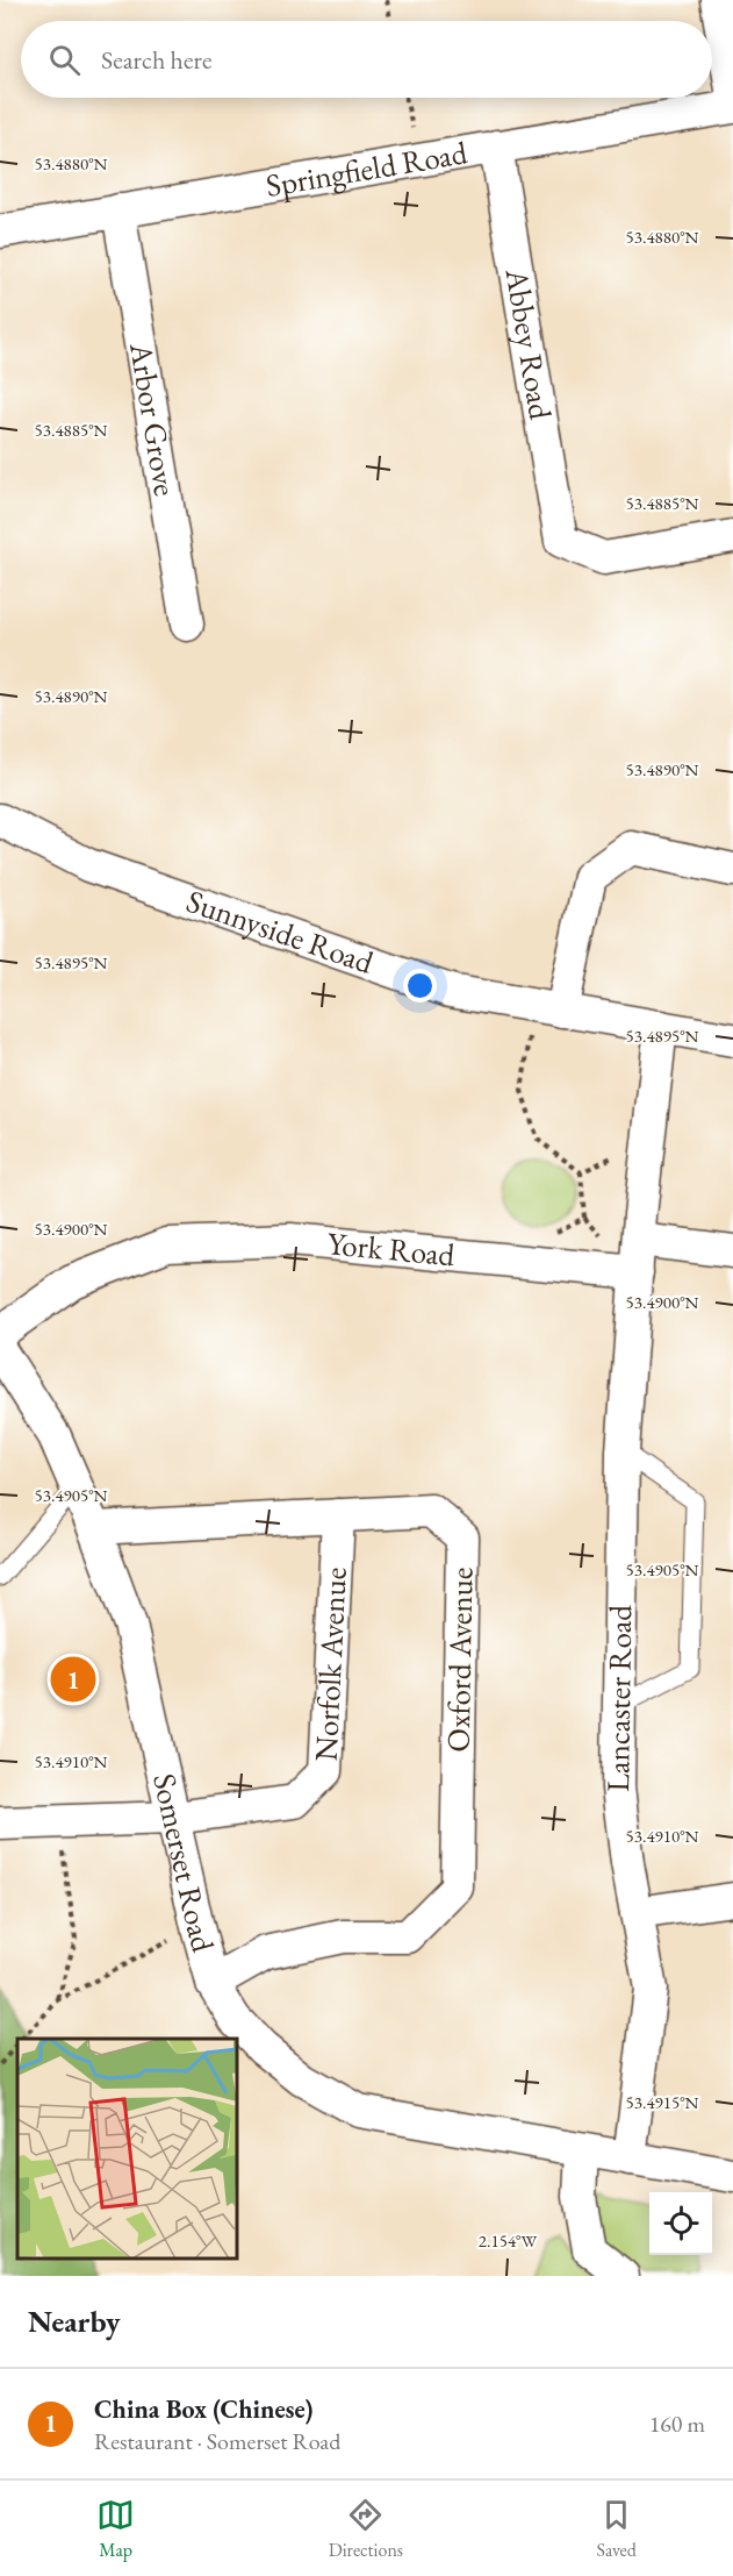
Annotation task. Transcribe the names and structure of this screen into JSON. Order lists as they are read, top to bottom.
{
  "streets": {
    "street": [
      "Springfield Road",
      "Abbey Road",
      "Arbor Grove",
      "Sunnyside Road",
      "York Road",
      "Oxford Avenue",
      "Norfolk Avenue",
      "Lancaster Road",
      "Somerset Road"
    ]
  },
  "crossings": [
    ["Springfield Road", "Abbey Road"],
    ["Springfield Road", "Arbor Grove"],
    ["Sunnyside Road", "Lancaster Road"],
    ["York Road", "Lancaster Road"],
    ["Oxford Avenue", "Norfolk Avenue"],
    ["Oxford Avenue", "Somerset Road"],
    ["Norfolk Avenue", "Somerset Road"],
    ["Lancaster Road", "Somerset Road"]
  ],
  "page": {
    "search": "Search here",
    "pins": "1",
    "heading": "Nearby",
    "list": [
      {
        "mark": "1",
        "name": "China Box (Chinese)",
        "note": "Restaurant · Somerset Road",
        "value": "160 m"
      }
    ],
    "nav": ["Map", "Directions", "Saved"]
  },
  "coordinates": [
    "53.4880°N",
    "53.4885°N",
    "53.4890°N",
    "53.4895°N",
    "53.4900°N",
    "53.4905°N",
    "53.4910°N",
    "53.4915°N",
    "2.154°W"
  ]
}
